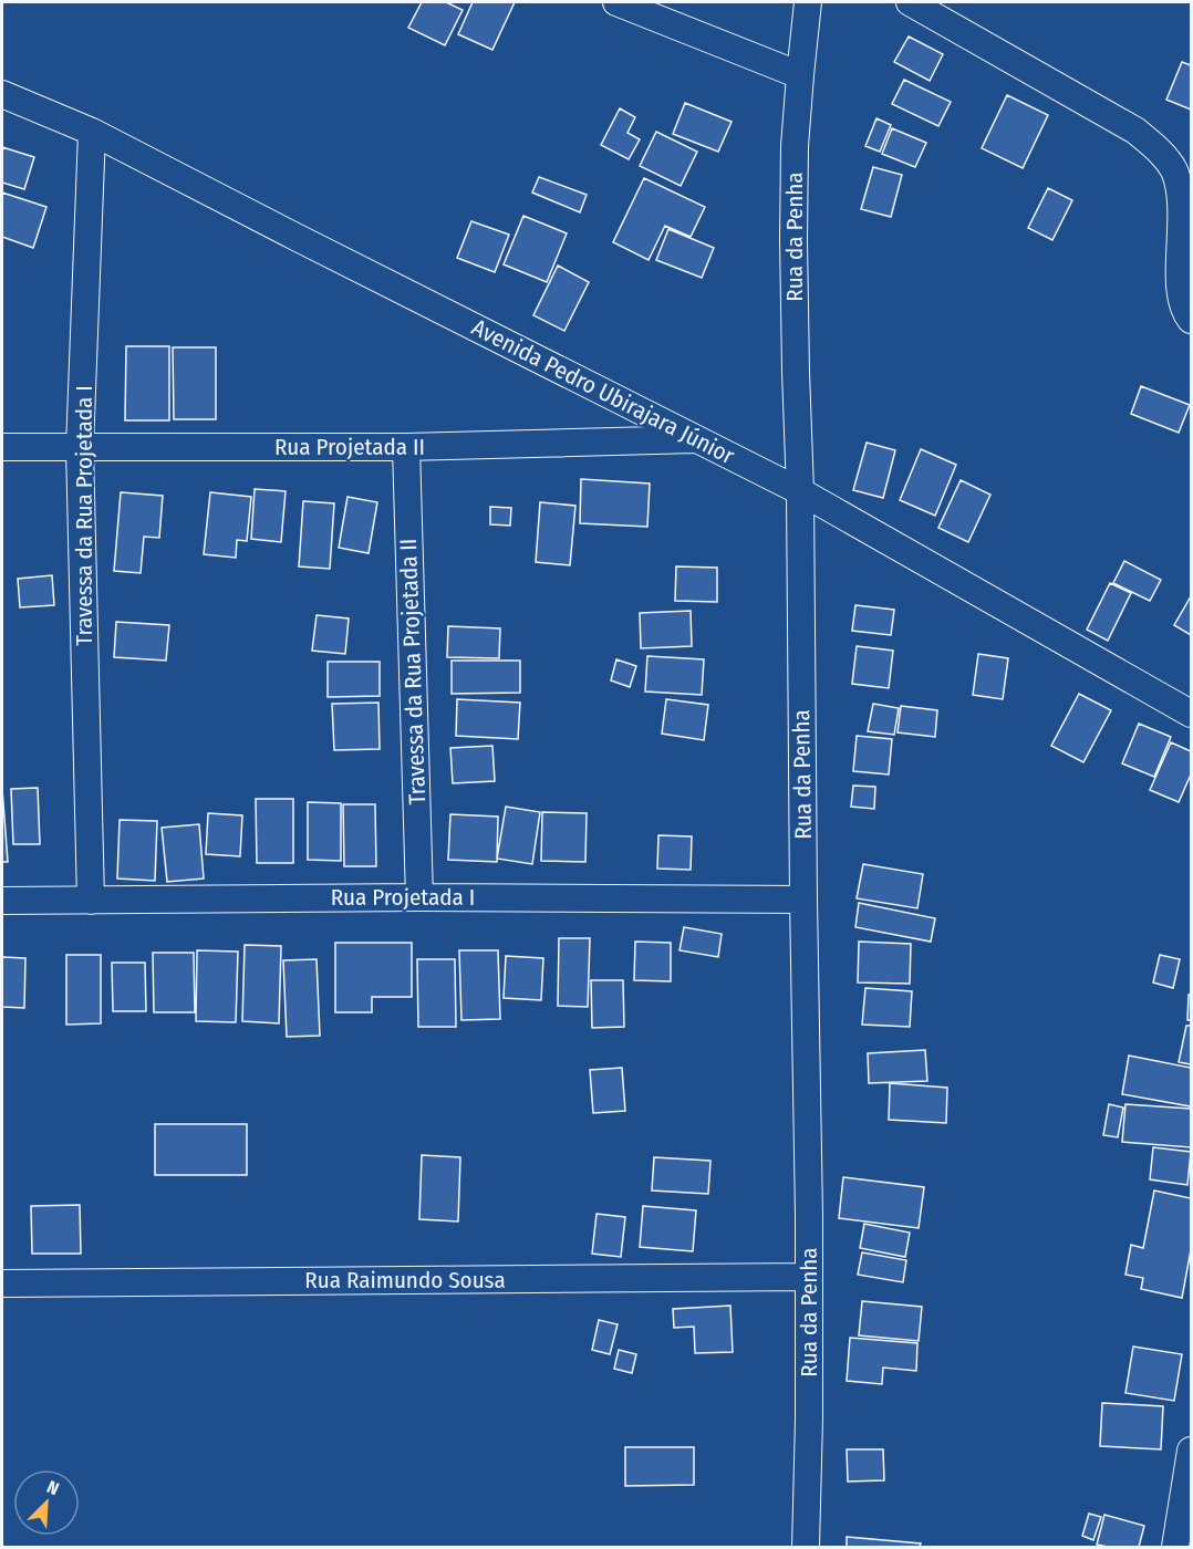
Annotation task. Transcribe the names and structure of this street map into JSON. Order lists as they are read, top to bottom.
{
  "streets": {
    "street": [
      "Rua da Penha",
      "Avenida Pedro Ubirajara Júnior",
      "Rua Projetada II",
      "Travessa da Rua Projetada I",
      "Travessa da Rua Projetada II",
      "Rua Projetada I",
      "Rua Raimundo Sousa"
    ]
  },
  "crossings": [
    ["Rua da Penha", "Avenida Pedro Ubirajara Júnior"],
    ["Rua da Penha", "Rua Projetada I"],
    ["Rua da Penha", "Rua Raimundo Sousa"],
    ["Avenida Pedro Ubirajara Júnior", "Rua Projetada II"],
    ["Avenida Pedro Ubirajara Júnior", "Travessa da Rua Projetada I"],
    ["Rua Projetada II", "Travessa da Rua Projetada I"],
    ["Rua Projetada II", "Travessa da Rua Projetada II"],
    ["Travessa da Rua Projetada I", "Rua Projetada I"],
    ["Travessa da Rua Projetada II", "Rua Projetada I"]
  ],
  "north": "top right"
}
